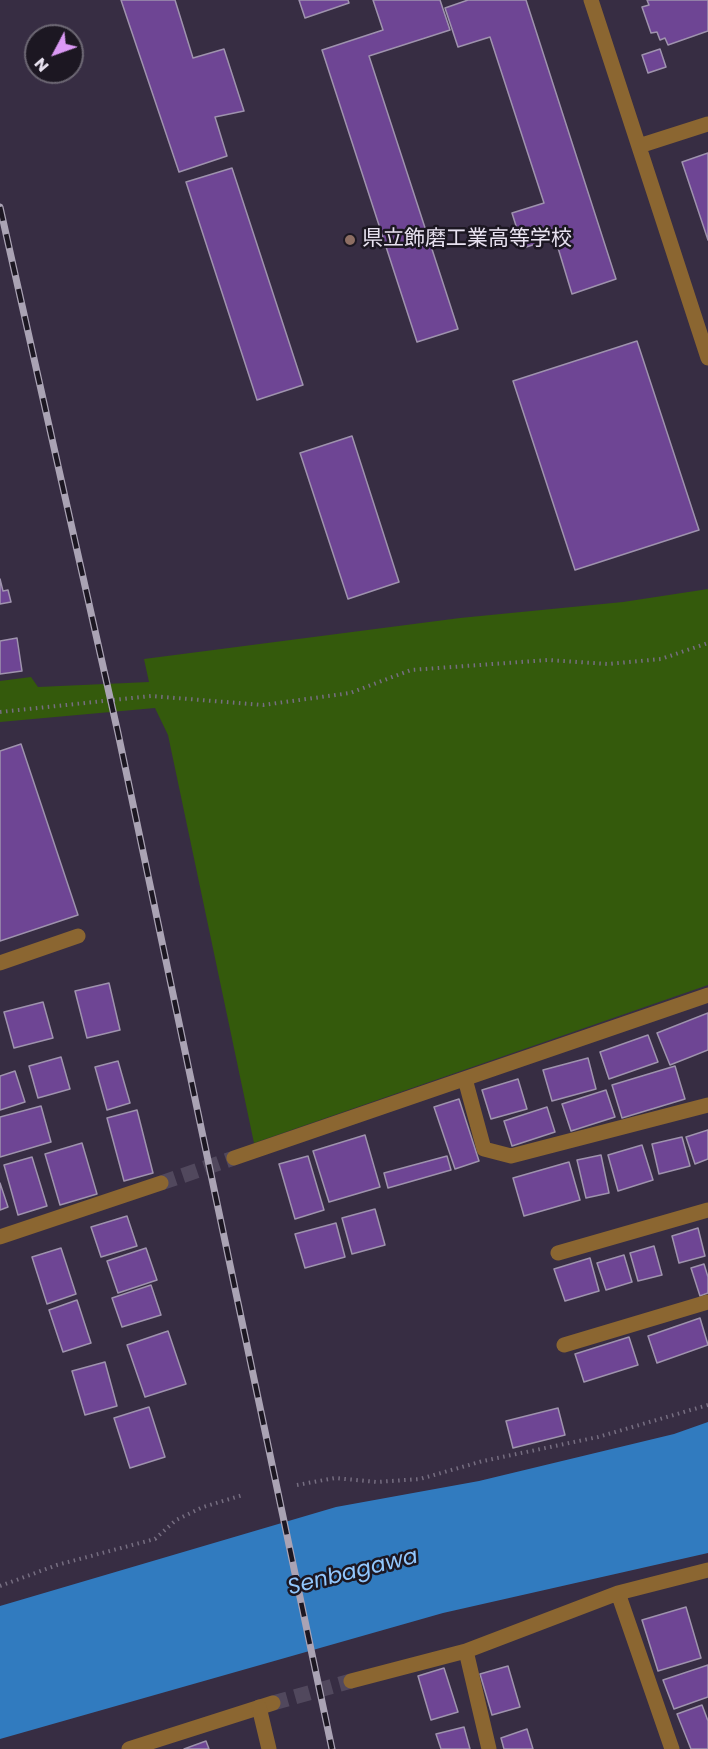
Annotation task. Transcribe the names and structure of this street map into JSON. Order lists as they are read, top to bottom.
{
  "water": ["Senbagawa"],
  "places": ["県立飾磨工業高等学校"],
  "north": "bottom left"
}
